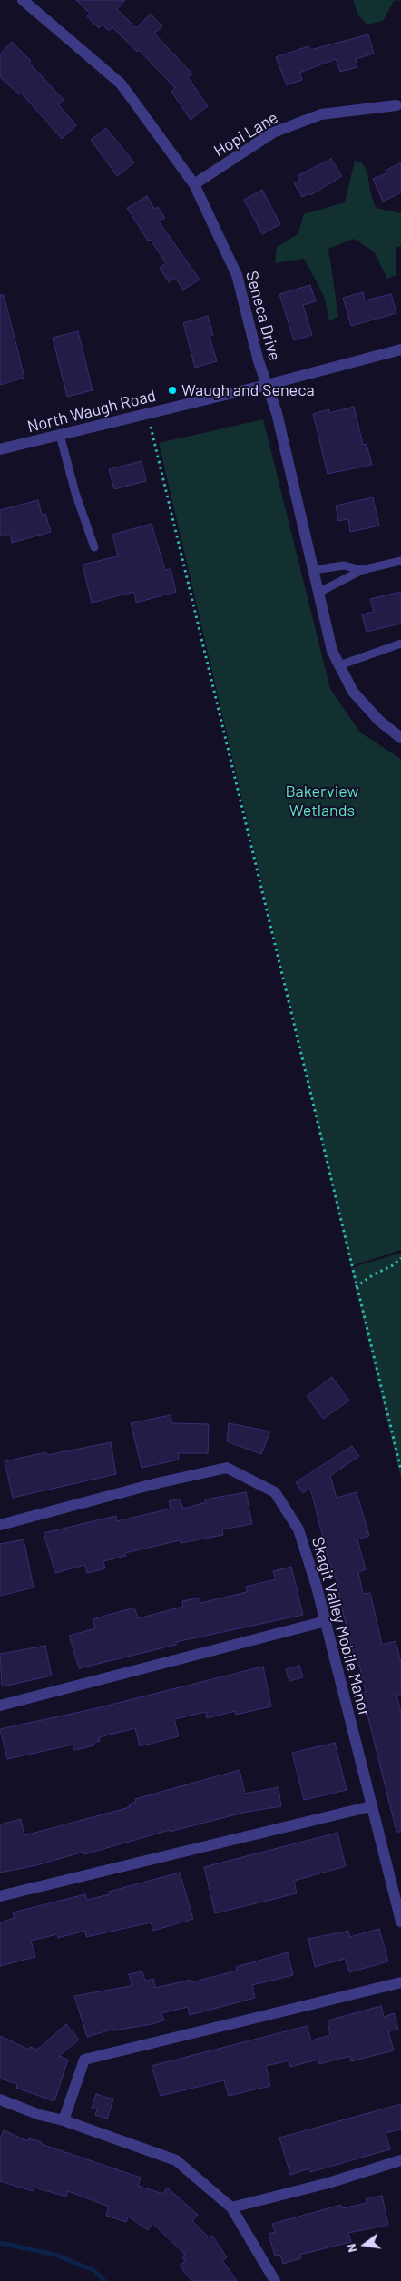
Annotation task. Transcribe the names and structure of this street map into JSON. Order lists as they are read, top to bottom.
{
  "streets": {
    "street": [
      "Hopi Lane",
      "Seneca Drive",
      "North Waugh Road",
      "Skagit Valley Mobile Manor"
    ]
  },
  "crossings": [
    ["Hopi Lane", "Seneca Drive"],
    ["Seneca Drive", "North Waugh Road"]
  ],
  "parks": ["Bakerview Wetlands"],
  "places": ["Waugh and Seneca"],
  "north": "left"
}
